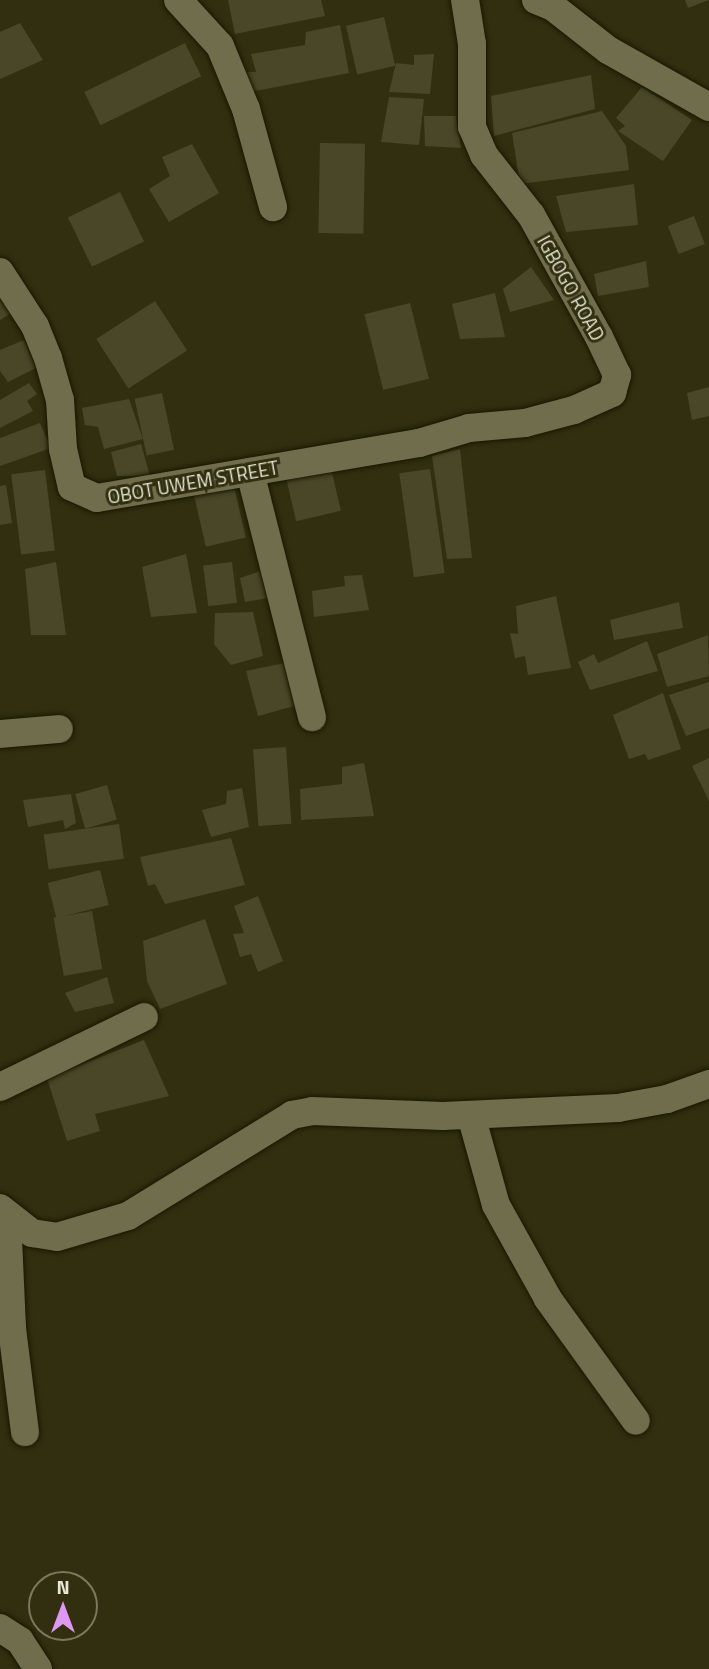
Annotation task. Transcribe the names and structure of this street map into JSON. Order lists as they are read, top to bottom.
{
  "streets": {
    "street": ["IGBOGO ROAD", "OBOT UWEM STREET"]
  },
  "crossings": [
    ["IGBOGO ROAD", "OBOT UWEM STREET"]
  ],
  "north": "top"
}
